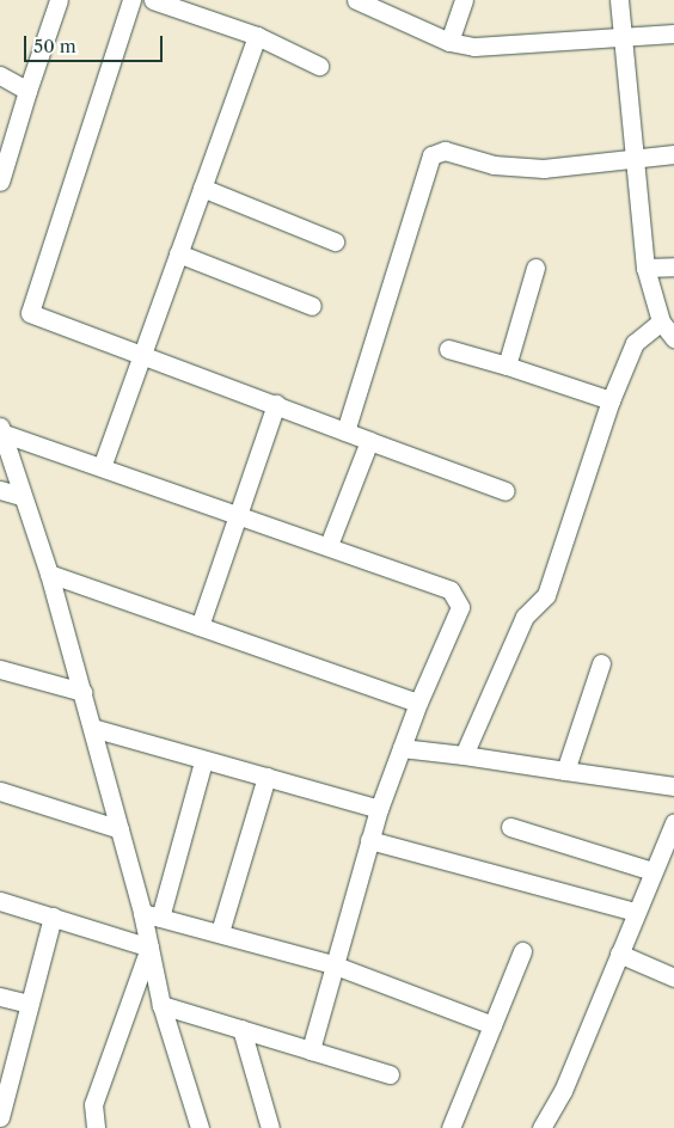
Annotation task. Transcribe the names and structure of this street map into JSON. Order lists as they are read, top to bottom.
{
  "scale_bar": "50 m"
}
